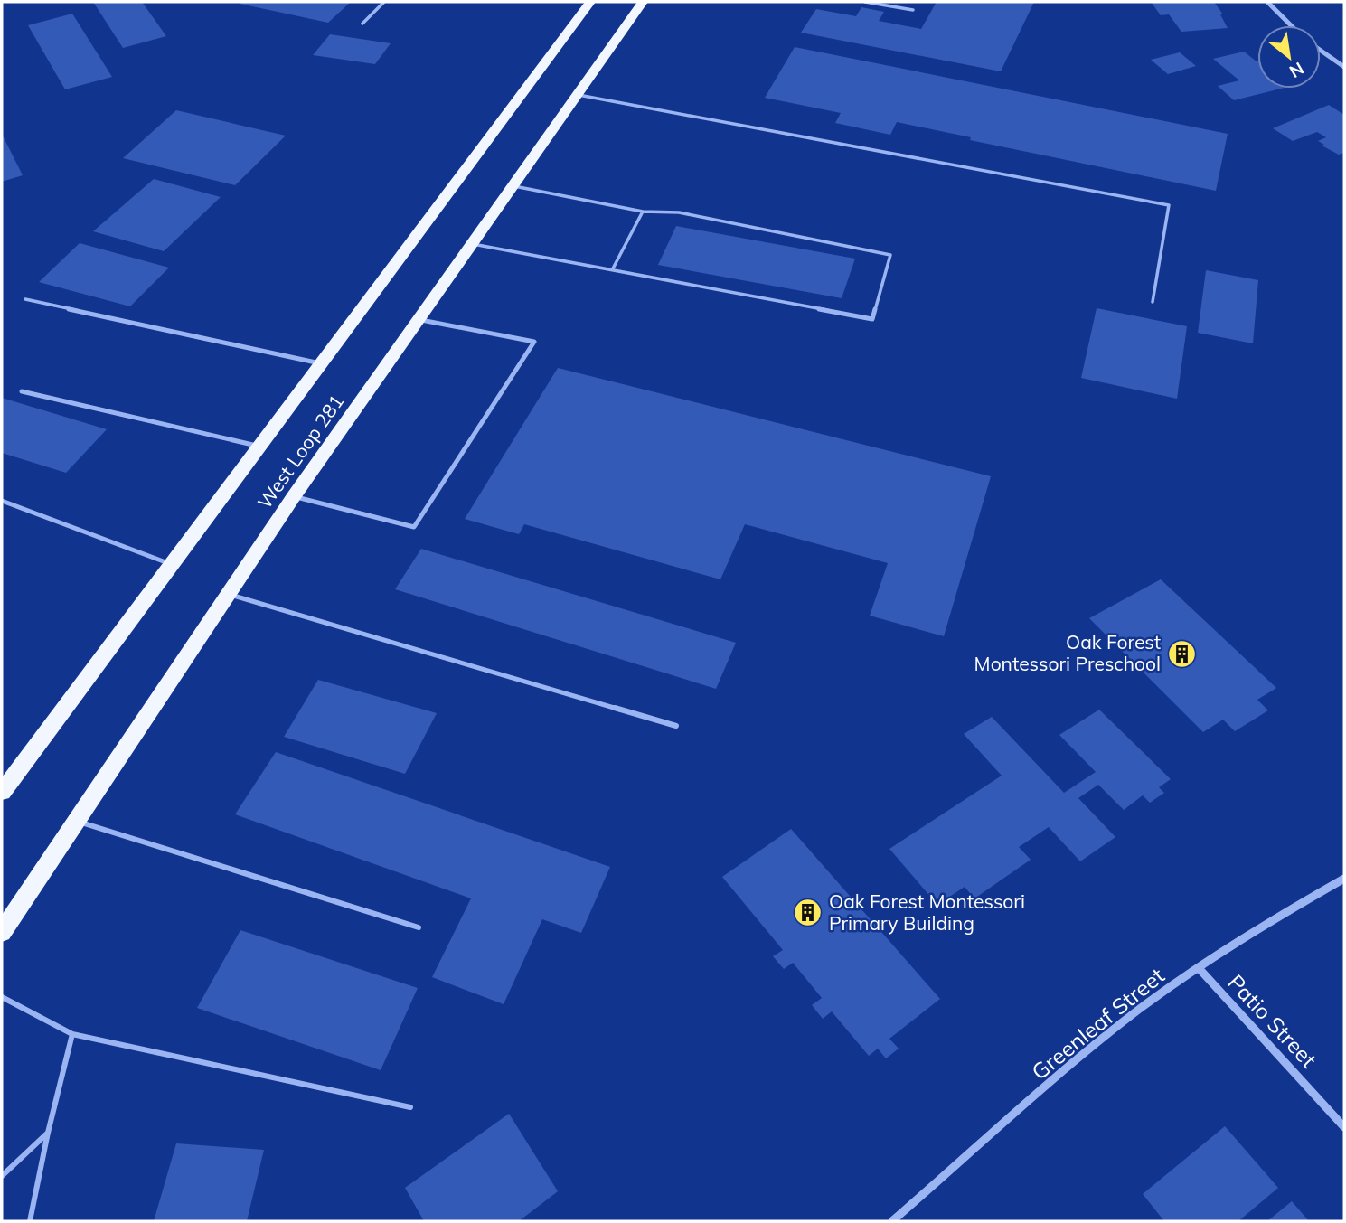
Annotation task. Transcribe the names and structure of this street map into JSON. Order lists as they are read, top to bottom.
{
  "streets": {
    "highway": ["West Loop 281"],
    "street": ["Patio Street", "Greenleaf Street"]
  },
  "crossings": [
    ["Patio Street", "Greenleaf Street"]
  ],
  "places": {
    "building": ["Oak Forest Montessori Preschool", "Oak Forest Montessori Primary Building"]
  },
  "north": "bottom right"
}
